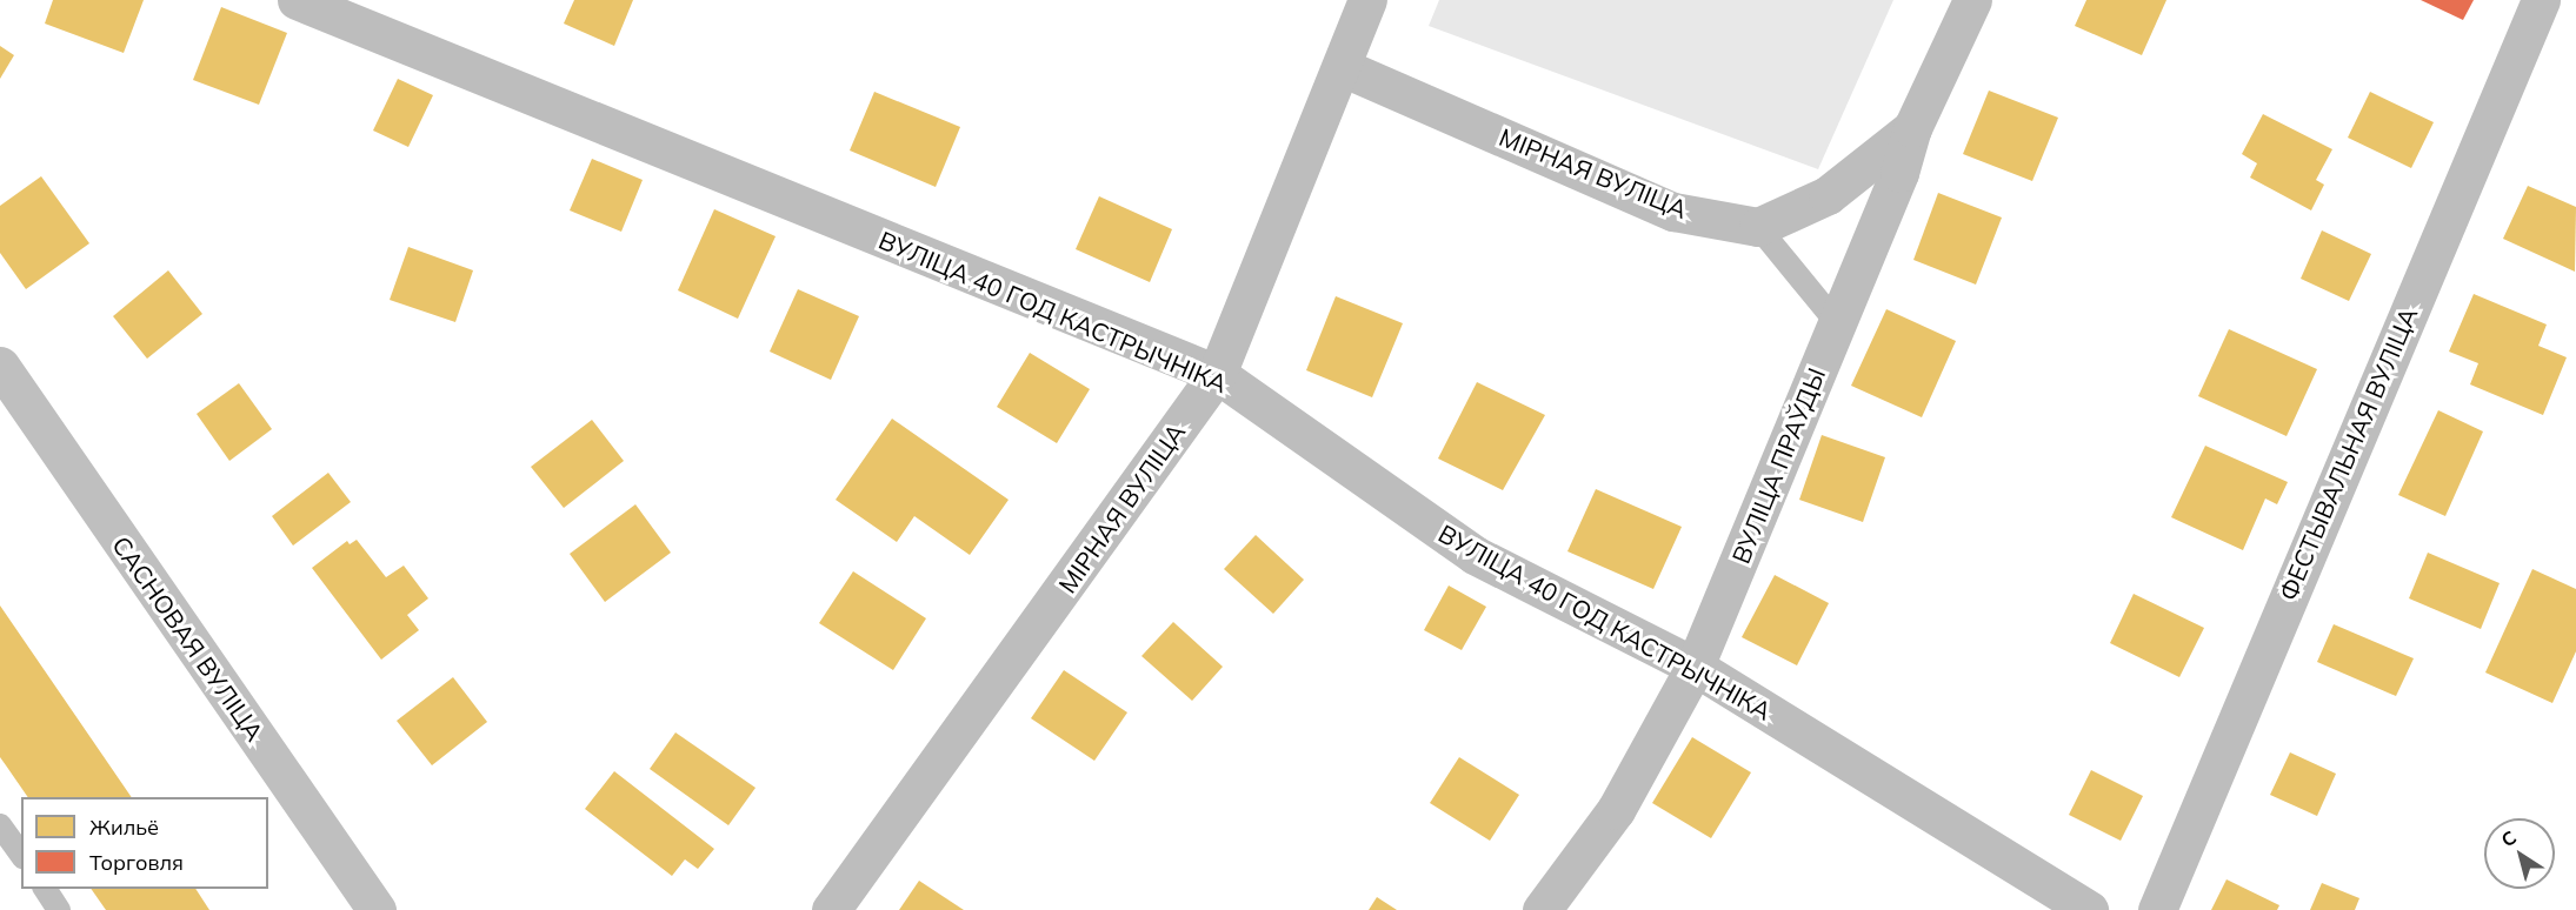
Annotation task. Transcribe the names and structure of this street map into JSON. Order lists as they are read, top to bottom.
{
  "streets": {
    "main road": ["САСНОВАЯ ВУЛІЦА"],
    "street": [
      "МІРНАЯ ВУЛІЦА",
      "ВУЛІЦА 40 ГОД КАСТРЫЧНІКА",
      "ФЕСТЫВАЛЬНАЯ ВУЛІЦА",
      "ВУЛІЦА ПРАЎДЫ"
    ]
  },
  "crossings": [
    ["МІРНАЯ ВУЛІЦА", "ВУЛІЦА 40 ГОД КАСТРЫЧНІКА"],
    ["ВУЛІЦА 40 ГОД КАСТРЫЧНІКА", "ВУЛІЦА ПРАЎДЫ"]
  ],
  "legend": ["Жильё", "Торговля"],
  "north": "top left"
}
